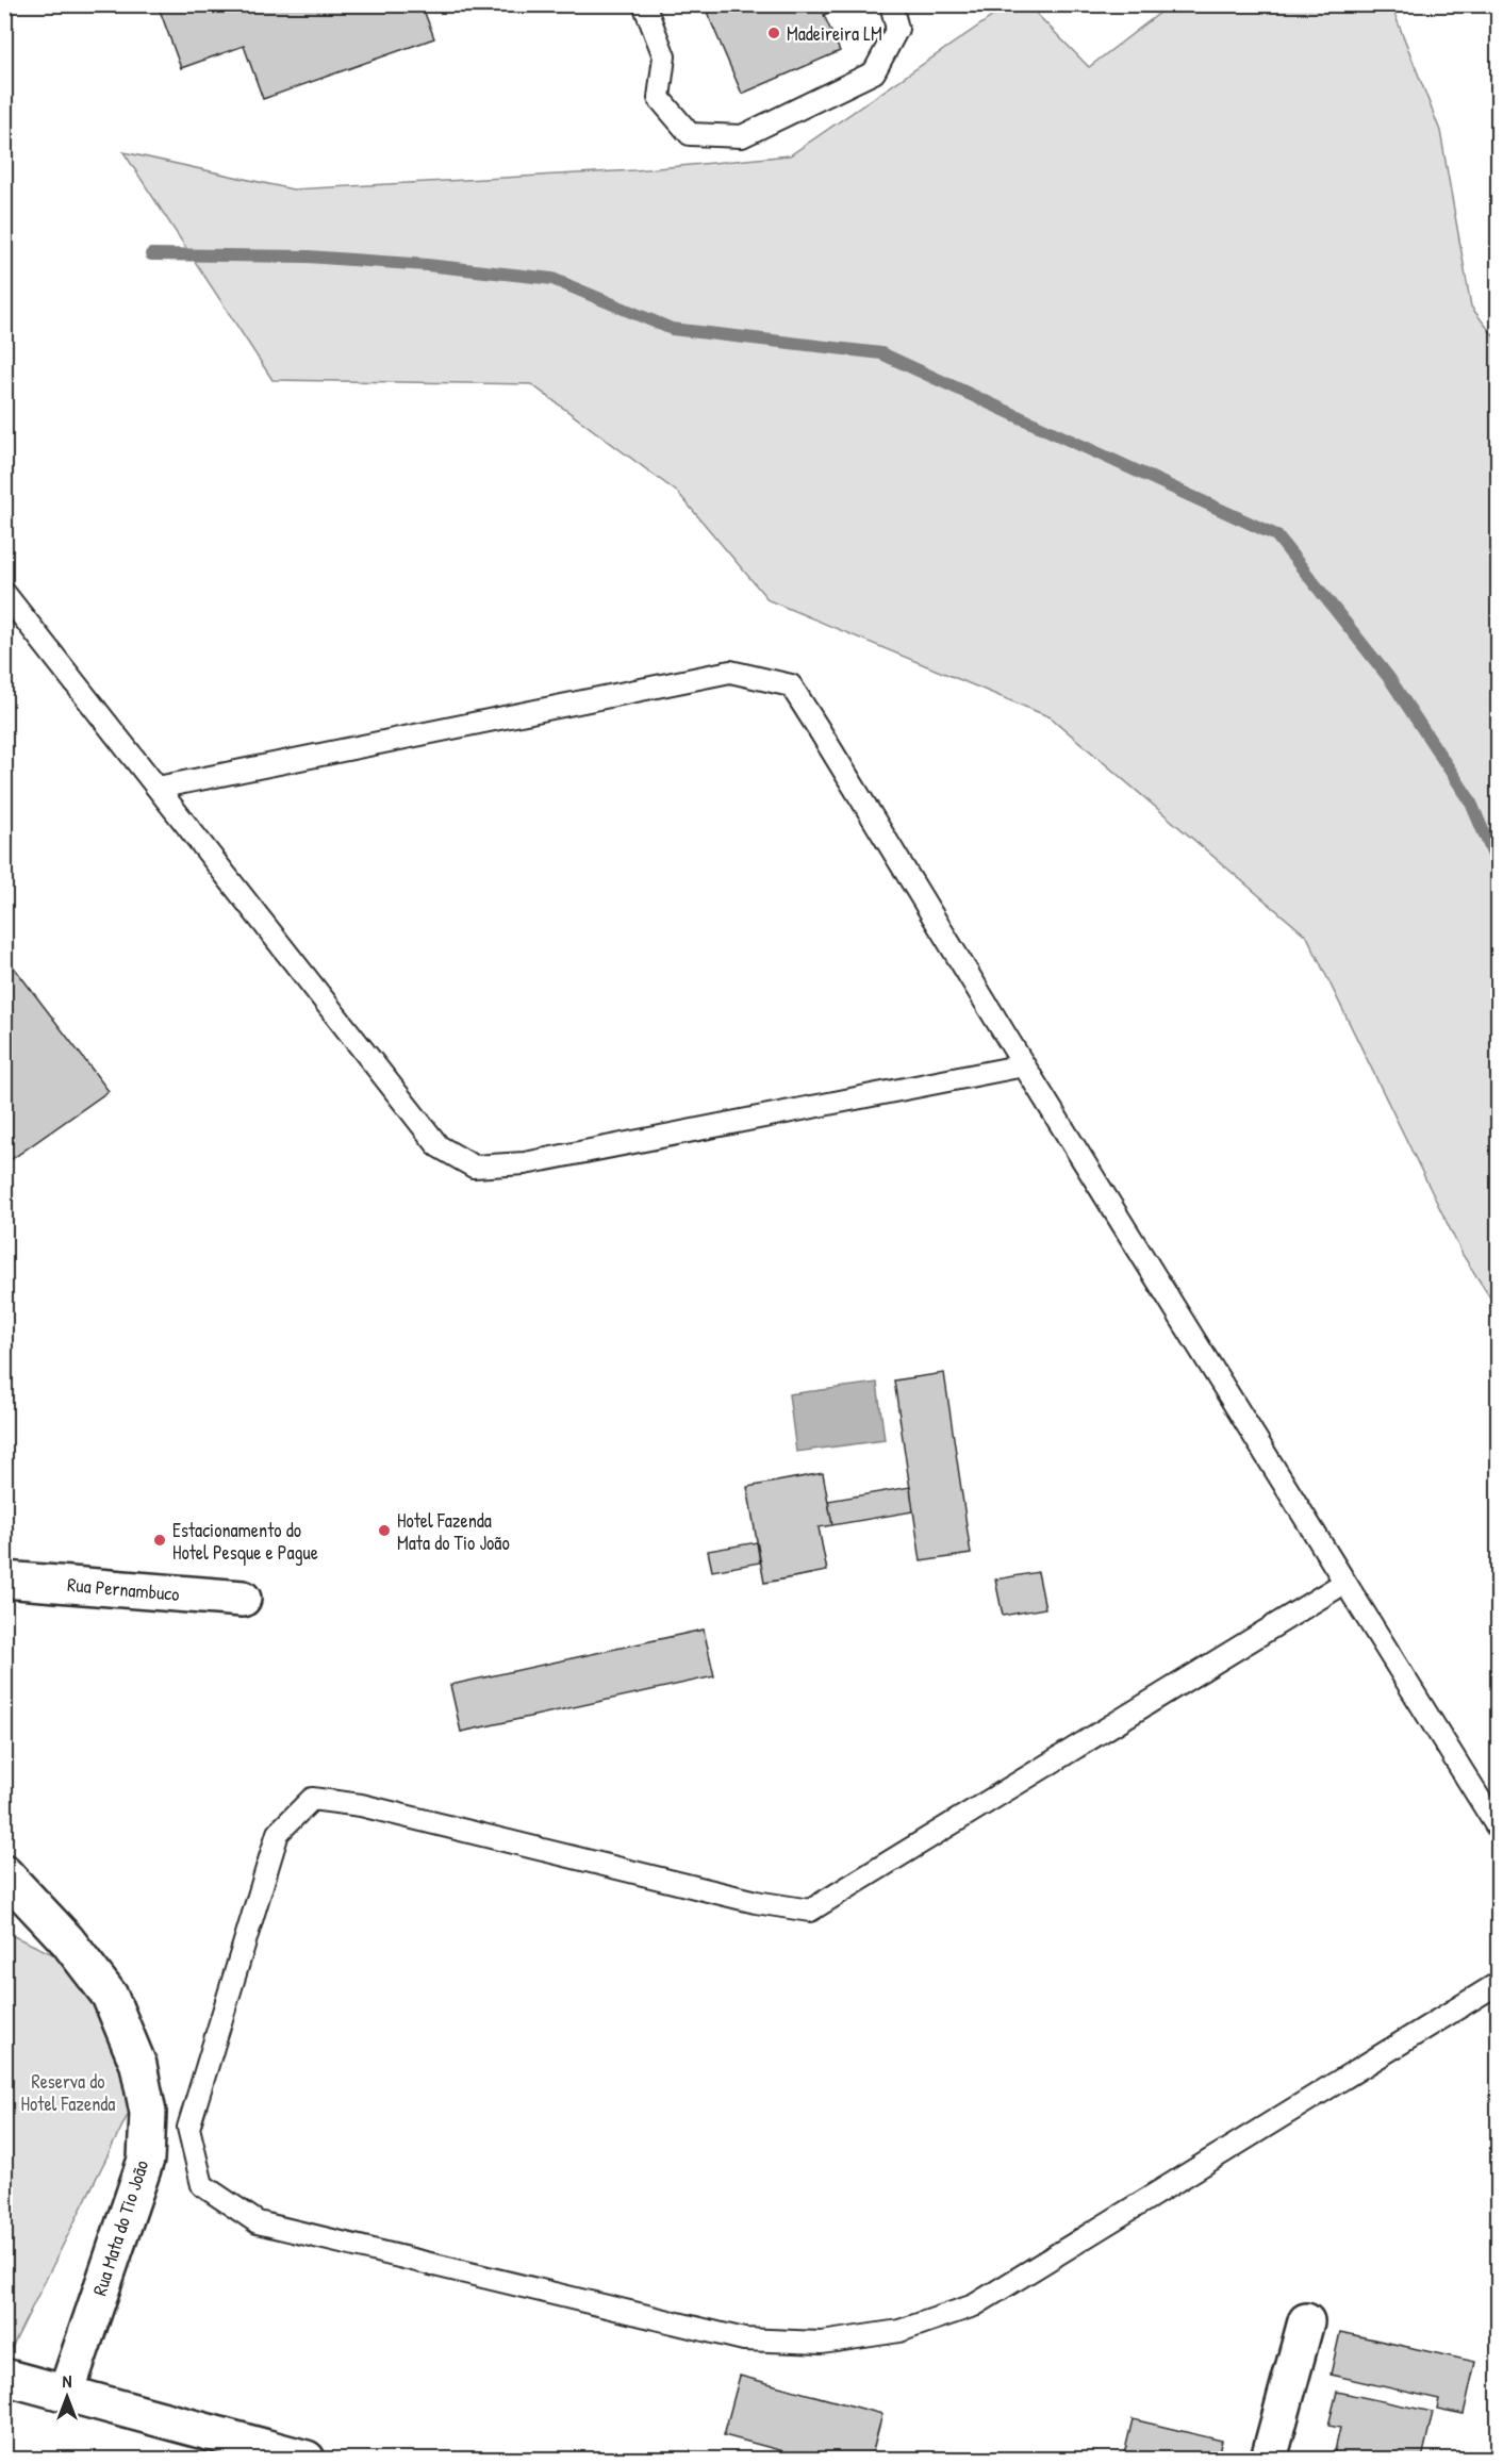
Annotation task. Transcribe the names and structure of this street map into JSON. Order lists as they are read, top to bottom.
{
  "streets": {
    "street": ["Rua Pernambuco", "Rua Mata do Tio João"]
  },
  "parks": ["Reserva do Hotel Fazenda"],
  "places": ["Madeireira LM", "Hotel Fazenda Mata do Tio João", "Estacionamento do Hotel Pesque e Pague"],
  "north": "top"
}
